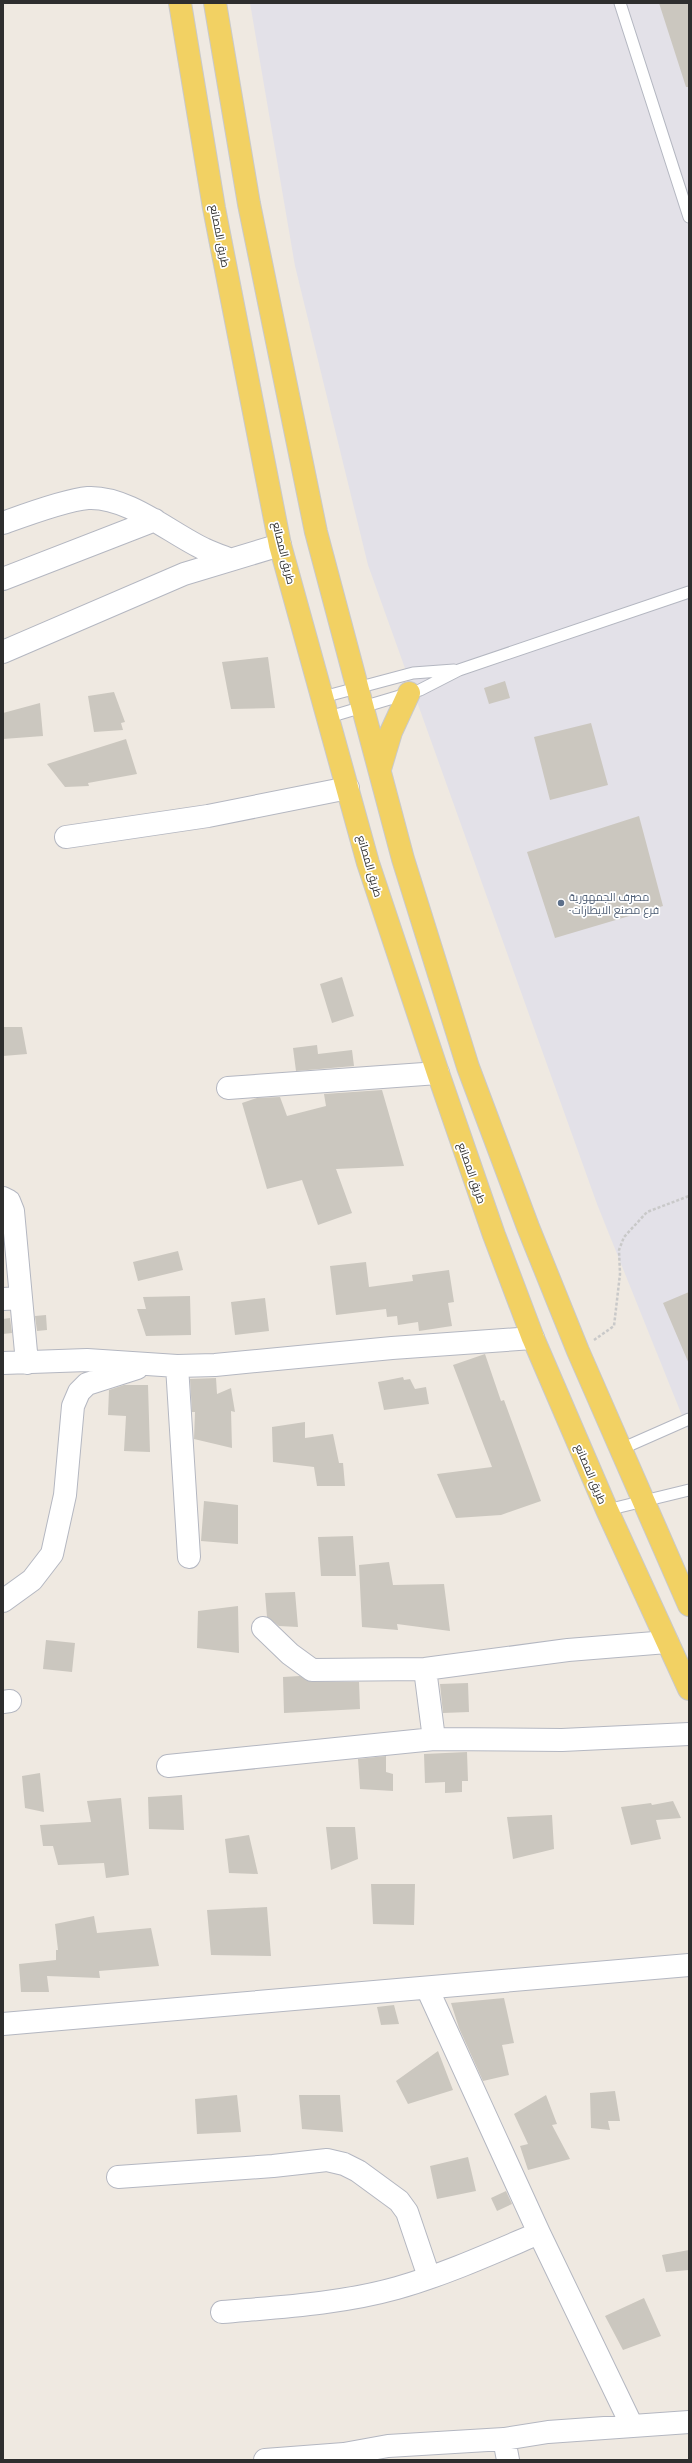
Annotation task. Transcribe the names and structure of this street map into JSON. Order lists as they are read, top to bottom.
{
  "streets": {
    "main road": ["طريق المصانع"]
  },
  "places": ["مصرف الجمهورية -فرع مصنع الايطارات"]
}
